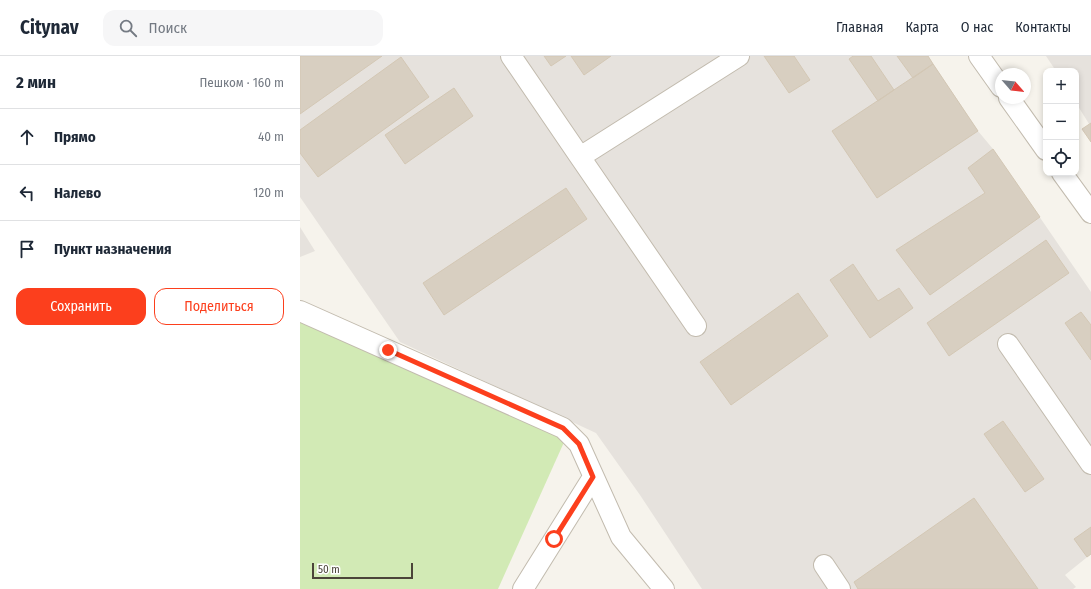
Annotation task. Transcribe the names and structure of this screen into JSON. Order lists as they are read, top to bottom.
{
  "scale_bar": "50 m",
  "north": "bottom right",
  "page": {
    "header": "Citynav",
    "search": "Поиск",
    "nav": [
      "Главная",
      "Карта",
      "О нас",
      "Контакты"
    ],
    "heading": ["2 мин", "Пешком · 160 m"],
    "map_buttons": ["+", "−"],
    "list": [
      ["Прямо", "40 m"],
      ["Налево", "120 m"],
      "Пункт назначения"
    ],
    "buttons": ["Сохранить", "Поделиться"],
    "scale": "50 m"
  }
}
